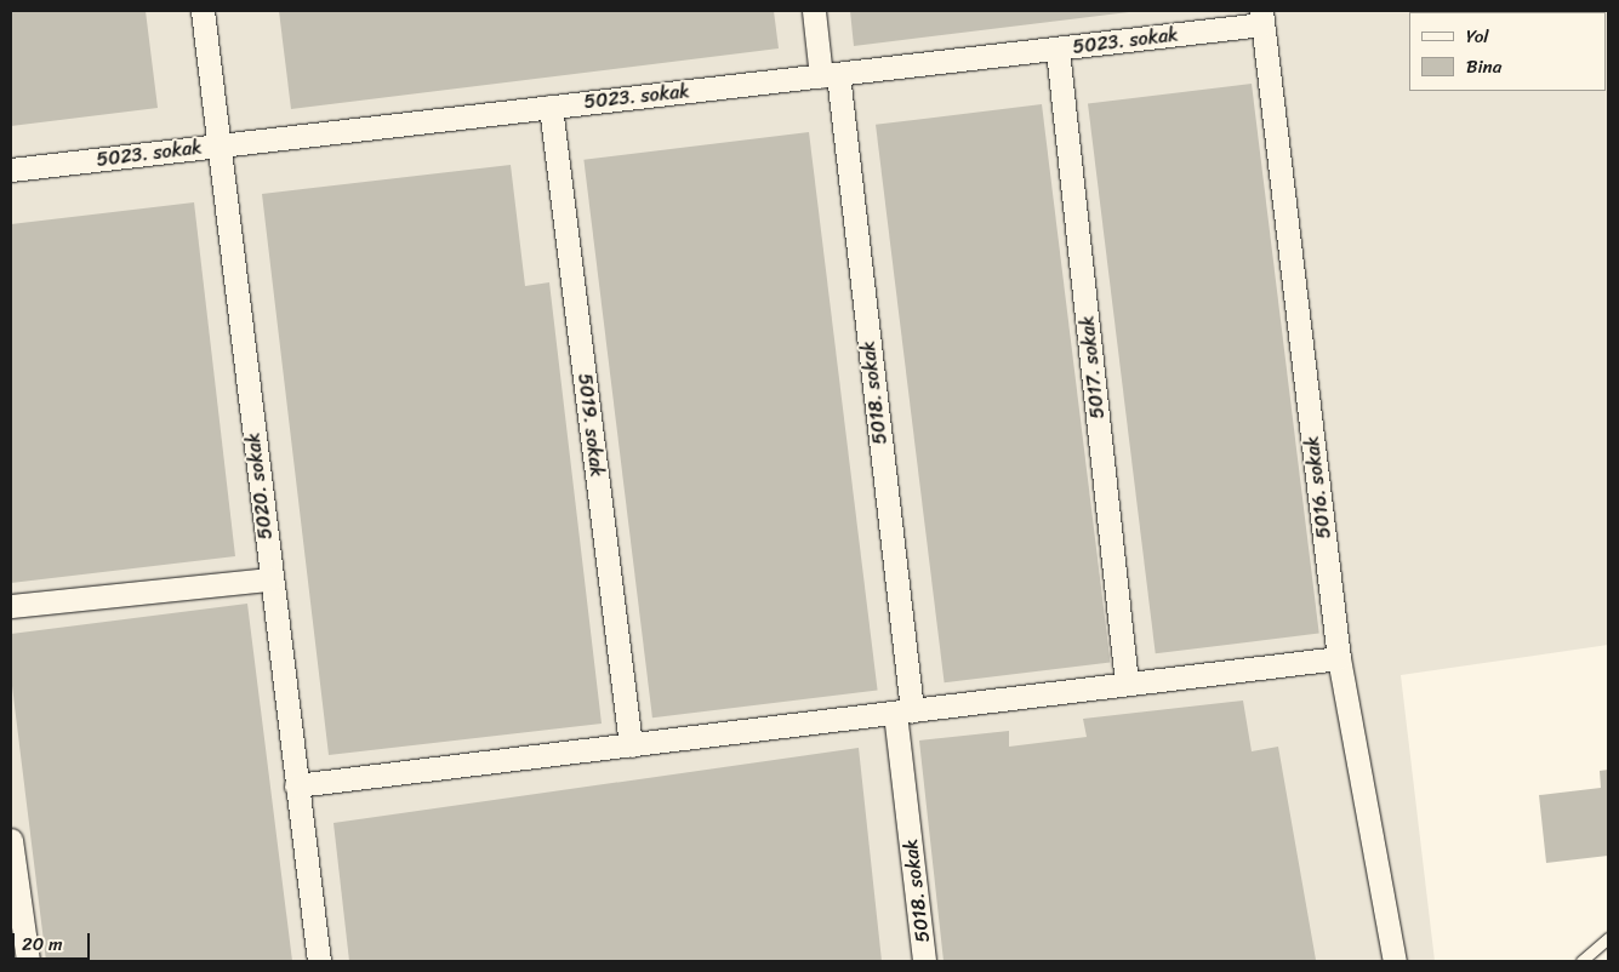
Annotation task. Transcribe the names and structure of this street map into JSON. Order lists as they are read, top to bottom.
{
  "streets": {
    "street": [
      "5023. sokak",
      "5017. sokak",
      "5018. sokak",
      "5019. sokak",
      "5020. sokak",
      "5016. sokak"
    ]
  },
  "crossings": [
    ["5023. sokak", "5017. sokak"],
    ["5023. sokak", "5018. sokak"],
    ["5023. sokak", "5019. sokak"],
    ["5023. sokak", "5020. sokak"],
    ["5023. sokak", "5016. sokak"]
  ],
  "legend": ["Yol", "Bina"],
  "scale_bar": "20 m"
}
